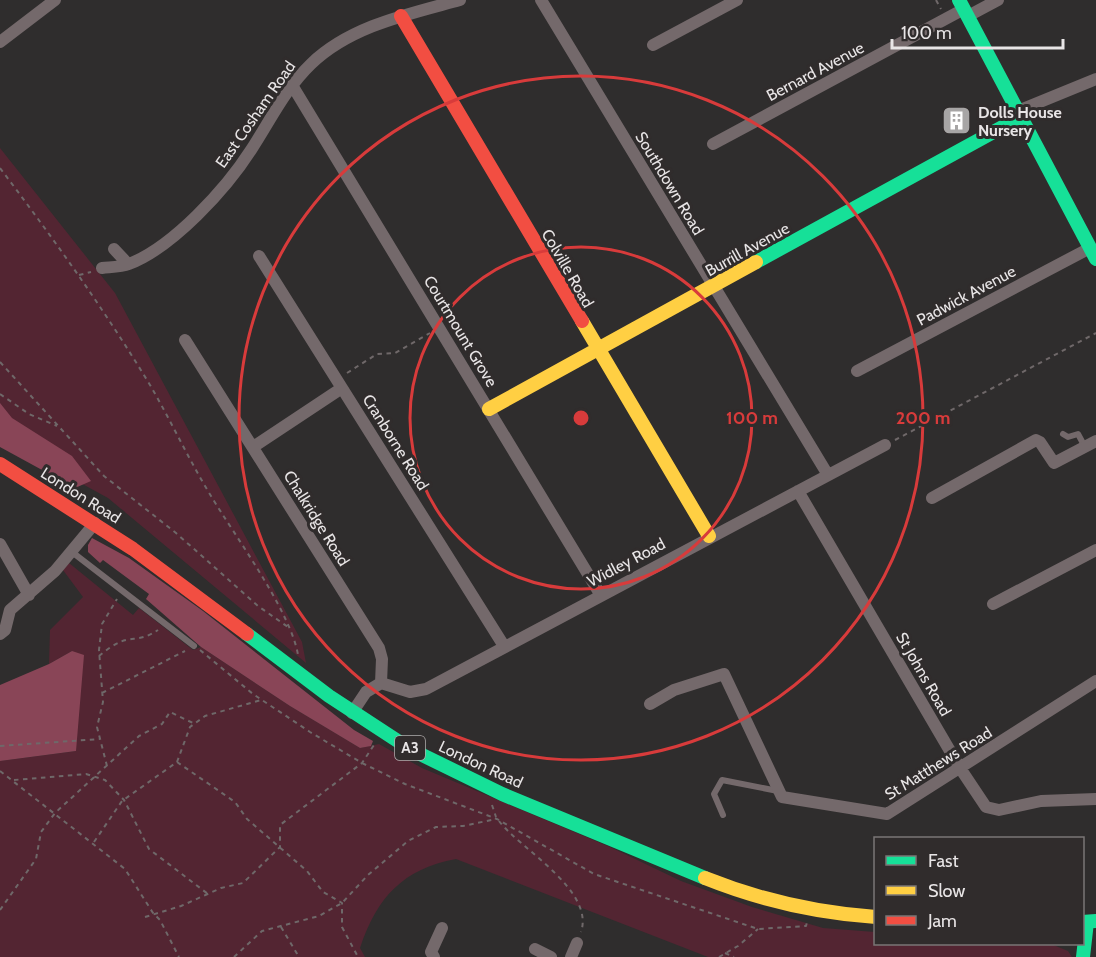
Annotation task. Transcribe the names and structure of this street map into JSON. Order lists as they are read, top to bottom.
{
  "streets": {
    "street": [
      "Bernard Avenue",
      "East Cosham Road",
      "Southdown Road",
      "Burrill Avenue",
      "Colville Road",
      "Padwick Avenue",
      "Courtmount Grove",
      "Cranborne Road",
      "London Road",
      "Chalkridge Road",
      "Widley Road",
      "St Johns Road",
      "A3",
      "St Matthews Road"
    ]
  },
  "crossings": [
    ["East Cosham Road", "Colville Road"],
    ["East Cosham Road", "Courtmount Grove"],
    ["Southdown Road", "Burrill Avenue"],
    ["Southdown Road", "Widley Road"],
    ["Burrill Avenue", "Colville Road"],
    ["Burrill Avenue", "Courtmount Grove"],
    ["Colville Road", "Widley Road"],
    ["Courtmount Grove", "Widley Road"],
    ["Cranborne Road", "Widley Road"],
    ["Chalkridge Road", "Widley Road"],
    ["Widley Road", "St Johns Road"],
    ["St Johns Road", "St Matthews Road"]
  ],
  "places": {
    "building": ["Dolls House Nursery"]
  },
  "legend": ["Fast", "Slow", "Jam"],
  "scale_bar": "100 m",
  "rings": ["100 m", "200 m"]
}
